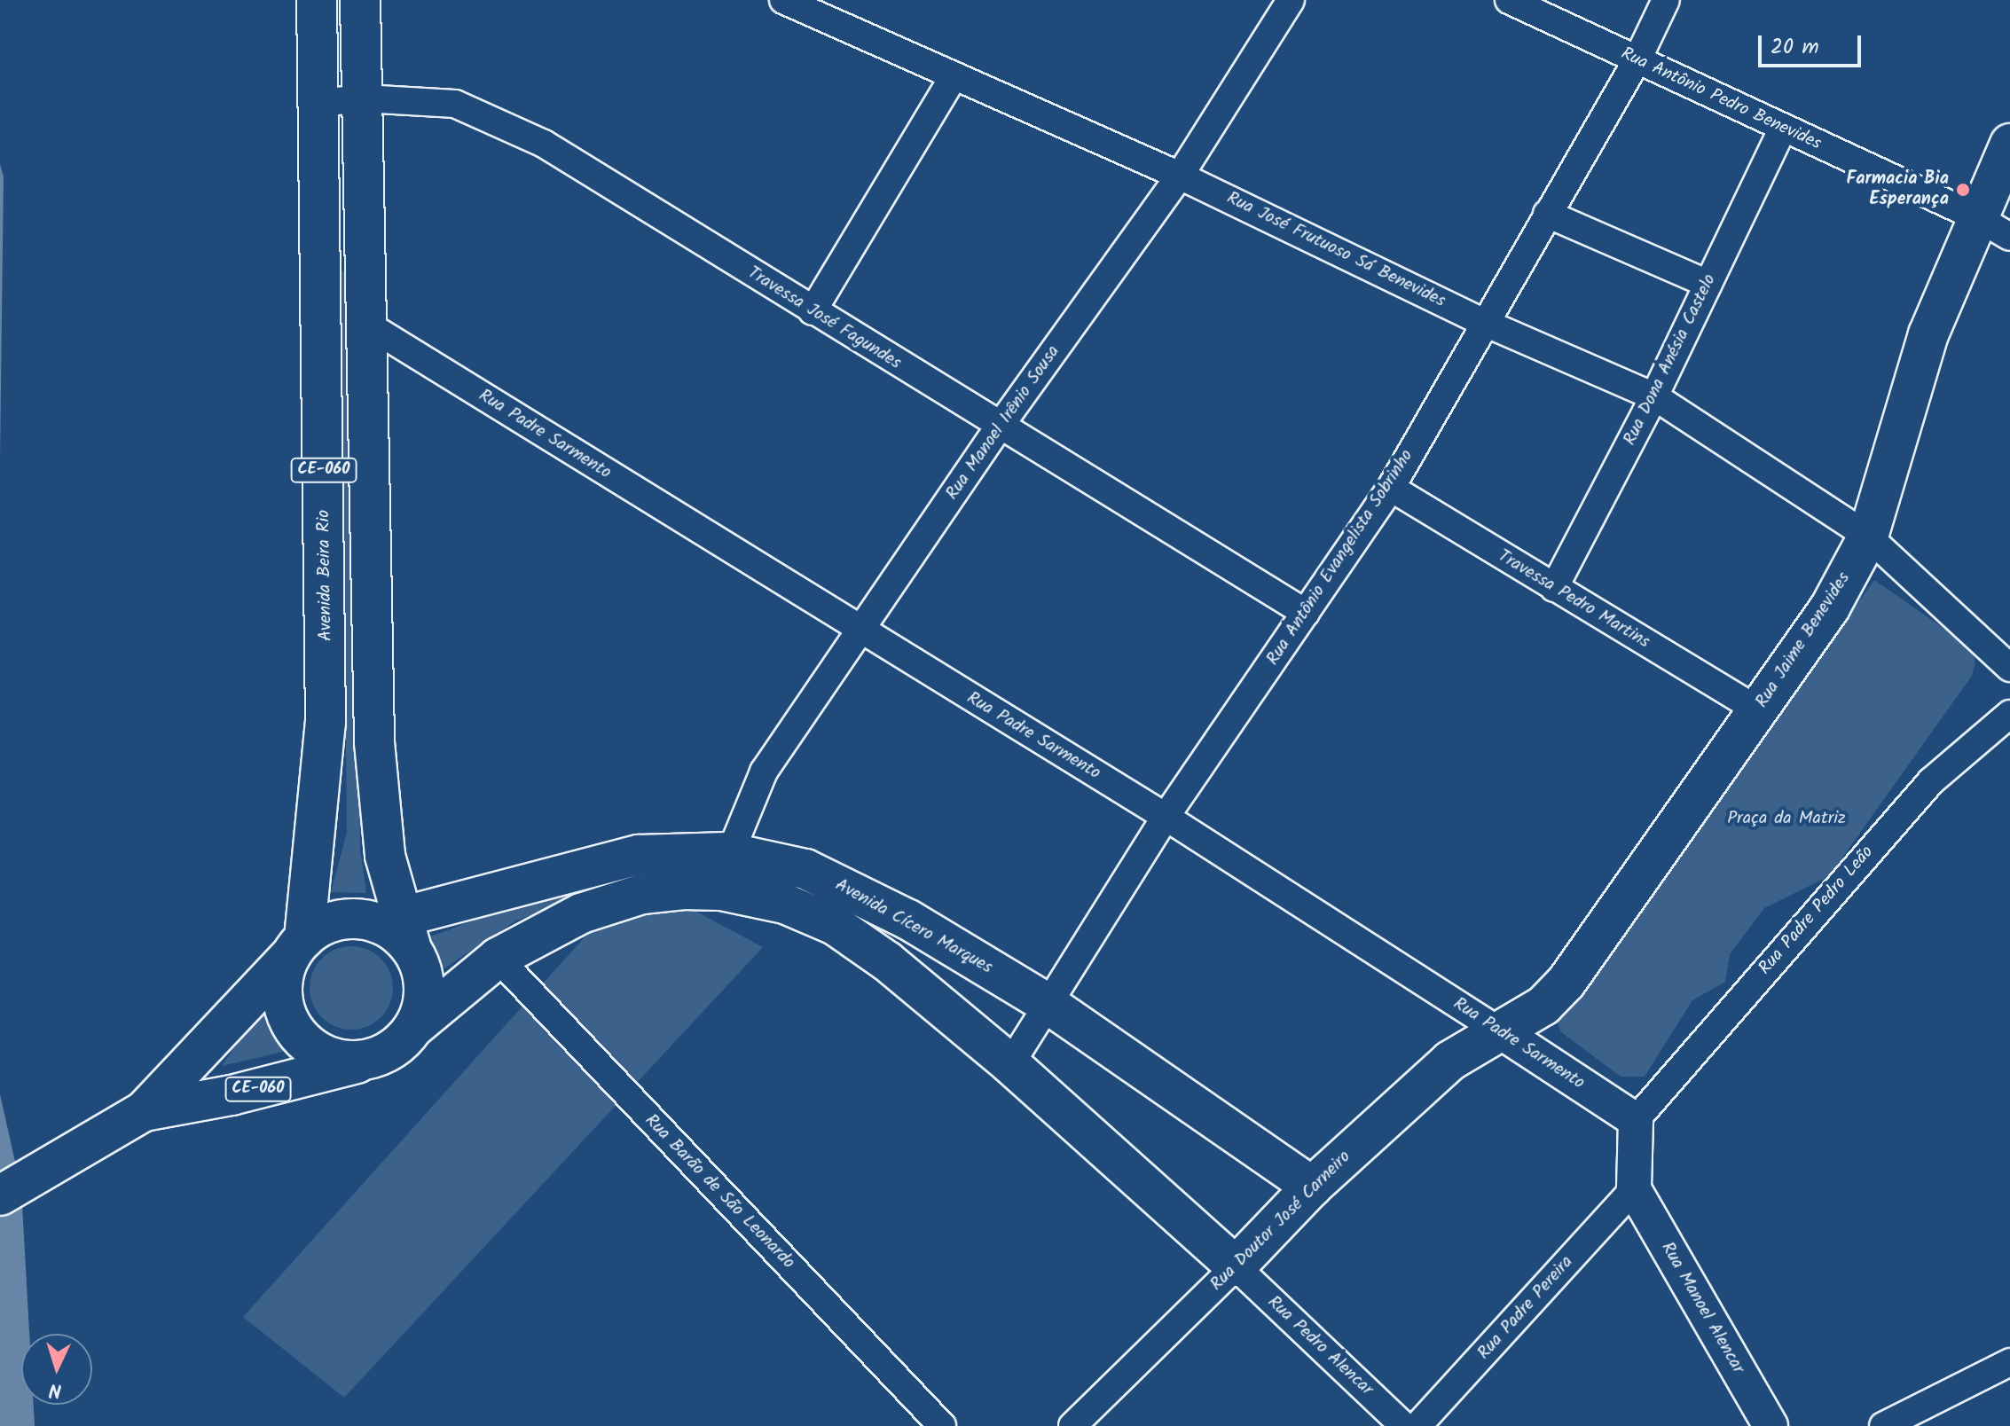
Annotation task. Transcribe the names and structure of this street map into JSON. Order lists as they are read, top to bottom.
{
  "streets": {
    "main road": [
      "CE-060",
      "Avenida Beira Rio",
      "Rua Jaime Benevides",
      "Avenida Cícero Marques",
      "Rua Doutor José Carneiro"
    ],
    "street": [
      "Rua Antônio Pedro Benevides",
      "Rua José Frutuoso Sá Benevides",
      "Travessa José Fagundes",
      "Rua Dona Anésia Castelo",
      "Rua Manoel Irênio Sousa",
      "Rua Padre Sarmento",
      "Rua Antônio Evangelista Sobrinho",
      "Travessa Pedro Martins",
      "Rua Padre Pedro Leão",
      "Rua Barão de São Leonardo",
      "Rua Padre Pereira",
      "Rua Manoel Alencar",
      "Rua Pedro Alencar"
    ]
  },
  "crossings": [
    ["Rua Antônio Pedro Benevides", "Rua Dona Anésia Castelo"],
    ["Rua Antônio Pedro Benevides", "Rua Antônio Evangelista Sobrinho"],
    ["Rua Antônio Pedro Benevides", "Rua Jaime Benevides"],
    ["Rua José Frutuoso Sá Benevides", "Rua Dona Anésia Castelo"],
    ["Rua José Frutuoso Sá Benevides", "Rua Manoel Irênio Sousa"],
    ["Rua José Frutuoso Sá Benevides", "Rua Antônio Evangelista Sobrinho"],
    ["Rua José Frutuoso Sá Benevides", "Rua Jaime Benevides"],
    ["Travessa José Fagundes", "Rua Manoel Irênio Sousa"],
    ["Travessa José Fagundes", "CE-060"],
    ["Travessa José Fagundes", "Rua Antônio Evangelista Sobrinho"],
    ["Travessa José Fagundes", "Avenida Beira Rio"],
    ["Rua Dona Anésia Castelo", "Travessa Pedro Martins"],
    ["Rua Manoel Irênio Sousa", "Rua Padre Sarmento"],
    ["Rua Manoel Irênio Sousa", "Avenida Cícero Marques"],
    ["Rua Padre Sarmento", "CE-060"],
    ["Rua Padre Sarmento", "Rua Antônio Evangelista Sobrinho"],
    ["Rua Padre Sarmento", "Rua Jaime Benevides"],
    ["Rua Padre Sarmento", "Rua Padre Pedro Leão"],
    ["Rua Padre Sarmento", "Rua Doutor José Carneiro"],
    ["CE-060", "Avenida Beira Rio"],
    ["CE-060", "Avenida Cícero Marques"],
    ["Rua Antônio Evangelista Sobrinho", "Travessa Pedro Martins"],
    ["Rua Antônio Evangelista Sobrinho", "Avenida Cícero Marques"],
    ["Avenida Beira Rio", "Avenida Cícero Marques"],
    ["Travessa Pedro Martins", "Rua Jaime Benevides"],
    ["Rua Jaime Benevides", "Rua Doutor José Carneiro"],
    ["Avenida Cícero Marques", "Rua Barão de São Leonardo"],
    ["Avenida Cícero Marques", "Rua Doutor José Carneiro"],
    ["Avenida Cícero Marques", "Rua Pedro Alencar"],
    ["Rua Doutor José Carneiro", "Rua Pedro Alencar"],
    ["Rua Padre Pereira", "Rua Manoel Alencar"]
  ],
  "parks": ["Praça da Matriz"],
  "places": ["Farmacia Bia Esperança"],
  "scale_bar": "20 m",
  "north": "bottom"
}
